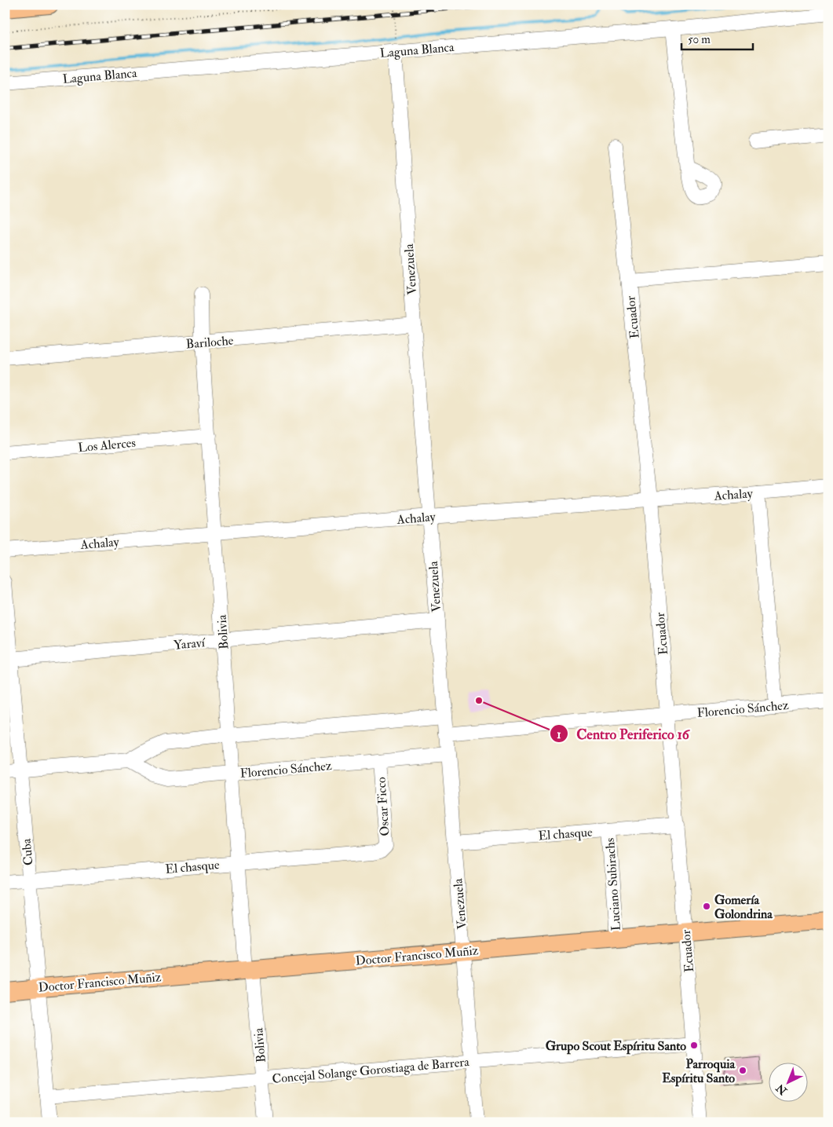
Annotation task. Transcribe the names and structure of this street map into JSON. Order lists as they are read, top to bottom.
{
  "streets": {
    "main road": ["Doctor Francisco Muñiz"],
    "street": [
      "Laguna Blanca",
      "Venezuela",
      "Ecuador",
      "Bariloche",
      "Los Alerces",
      "Achalay",
      "Bolivia",
      "Yaraví",
      "Florencio Sánchez",
      "Oscar Ficco",
      "El chasque",
      "Cuba",
      "Luciano Subirachs",
      "Concejal Solange Gorostiaga de Barrera"
    ]
  },
  "crossings": [
    ["Laguna Blanca", "Venezuela"],
    ["Venezuela", "Bariloche"],
    ["Venezuela", "Achalay"],
    ["Venezuela", "Yaraví"],
    ["Venezuela", "Florencio Sánchez"],
    ["Venezuela", "El chasque"],
    ["Venezuela", "Doctor Francisco Muñiz"],
    ["Venezuela", "Concejal Solange Gorostiaga de Barrera"],
    ["Ecuador", "Achalay"],
    ["Ecuador", "Florencio Sánchez"],
    ["Ecuador", "El chasque"],
    ["Ecuador", "Doctor Francisco Muñiz"],
    ["Ecuador", "Concejal Solange Gorostiaga de Barrera"],
    ["Bariloche", "Bolivia"],
    ["Los Alerces", "Bolivia"],
    ["Achalay", "Bolivia"],
    ["Bolivia", "Yaraví"],
    ["Bolivia", "Florencio Sánchez"],
    ["Bolivia", "El chasque"],
    ["Bolivia", "Doctor Francisco Muñiz"],
    ["Bolivia", "Concejal Solange Gorostiaga de Barrera"],
    ["Yaraví", "Cuba"],
    ["Florencio Sánchez", "Oscar Ficco"],
    ["Oscar Ficco", "El chasque"],
    ["El chasque", "Cuba"],
    ["El chasque", "Luciano Subirachs"],
    ["Cuba", "Doctor Francisco Muñiz"],
    ["Cuba", "Concejal Solange Gorostiaga de Barrera"],
    ["Luciano Subirachs", "Doctor Francisco Muñiz"]
  ],
  "places": [
    "Centro Periferico 16",
    "Gomería Golondrina",
    "Grupo Scout Espíritu Santo",
    "Parroquia Espíritu Santo"
  ],
  "scale_bar": "50 m",
  "north": "bottom left"
}
